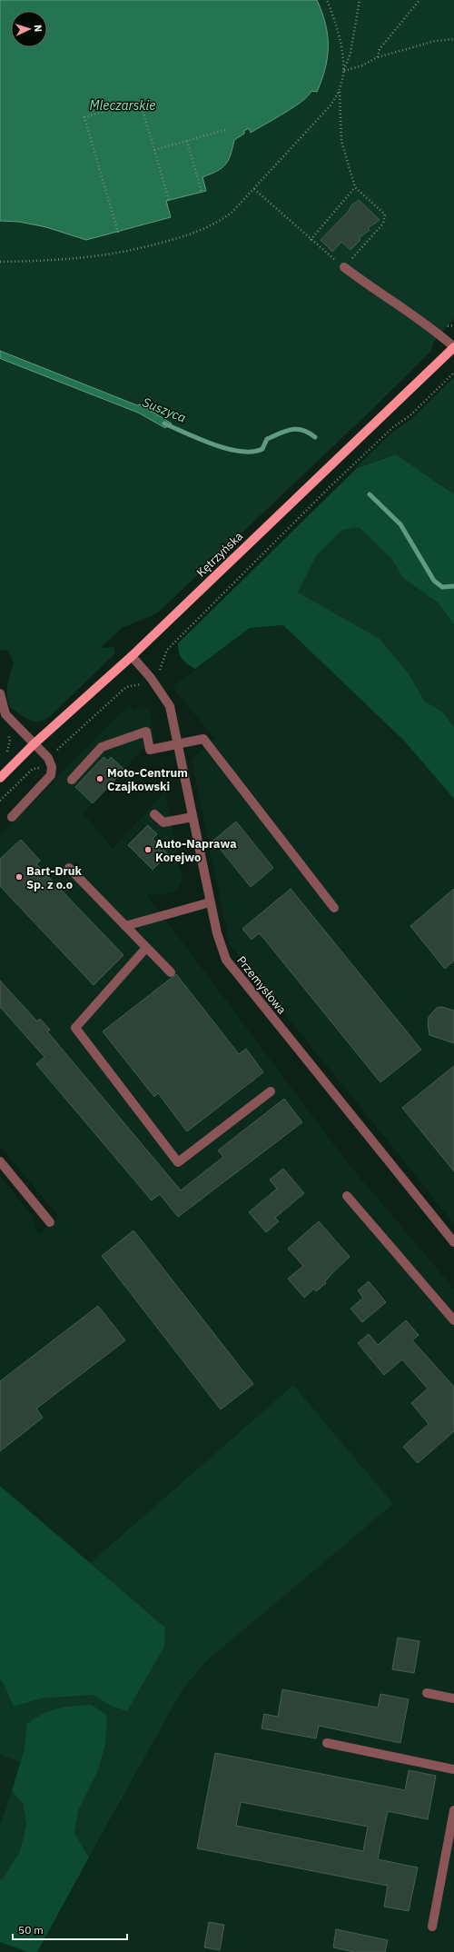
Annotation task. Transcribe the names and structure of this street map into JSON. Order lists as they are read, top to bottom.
{
  "streets": {
    "main road": ["Kętrzyńska"],
    "street": ["Przemysłowa"]
  },
  "crossings": [
    ["Kętrzyńska", "Przemysłowa"]
  ],
  "water": ["Mleczarskie", "Suszyca"],
  "places": ["Moto-Centrum Czajkowski", "Auto-Naprawa Korejwo", "Bart-Druk Sp. z o.o"],
  "scale_bar": "50 m",
  "north": "right"
}
